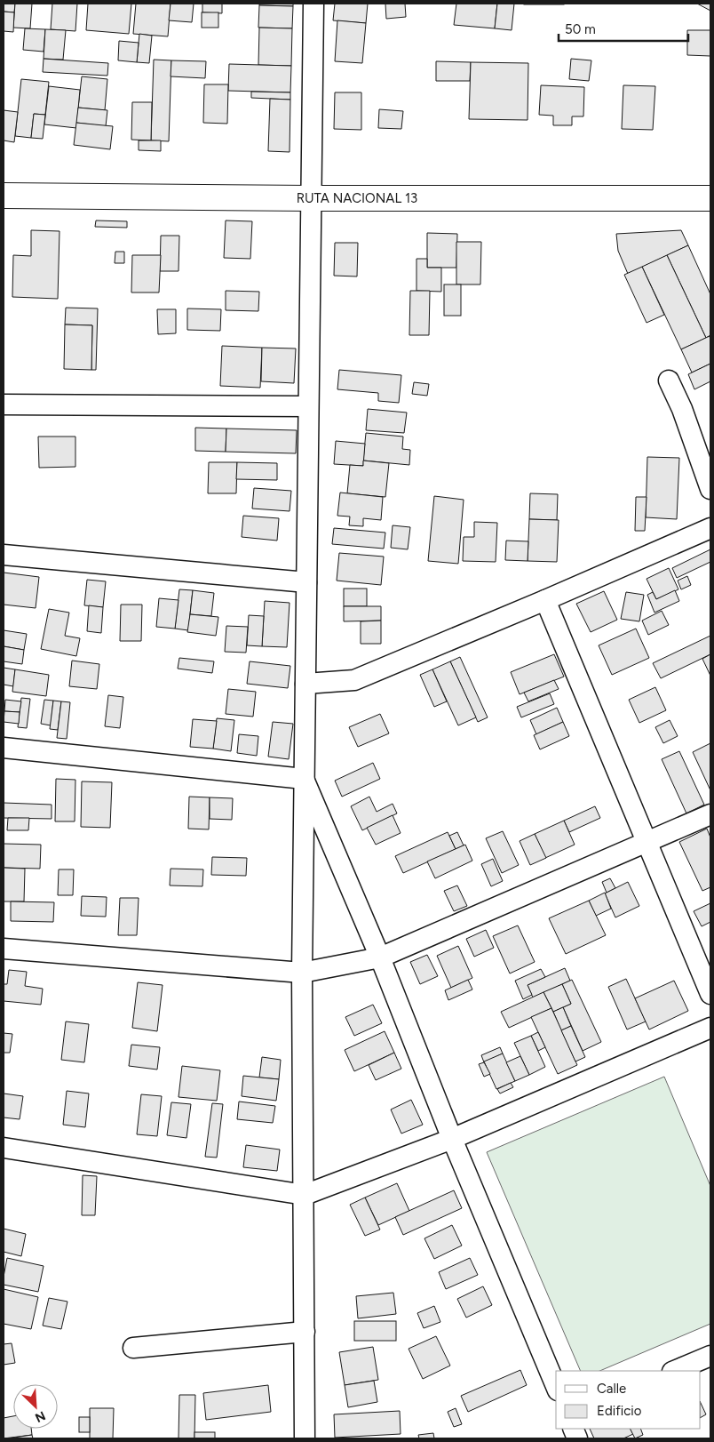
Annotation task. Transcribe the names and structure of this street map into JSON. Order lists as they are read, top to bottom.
{
  "streets": {
    "highway": ["RUTA NACIONAL 13"]
  },
  "legend": ["Calle", "Edificio"],
  "scale_bar": "50 m",
  "north": "bottom right"
}
